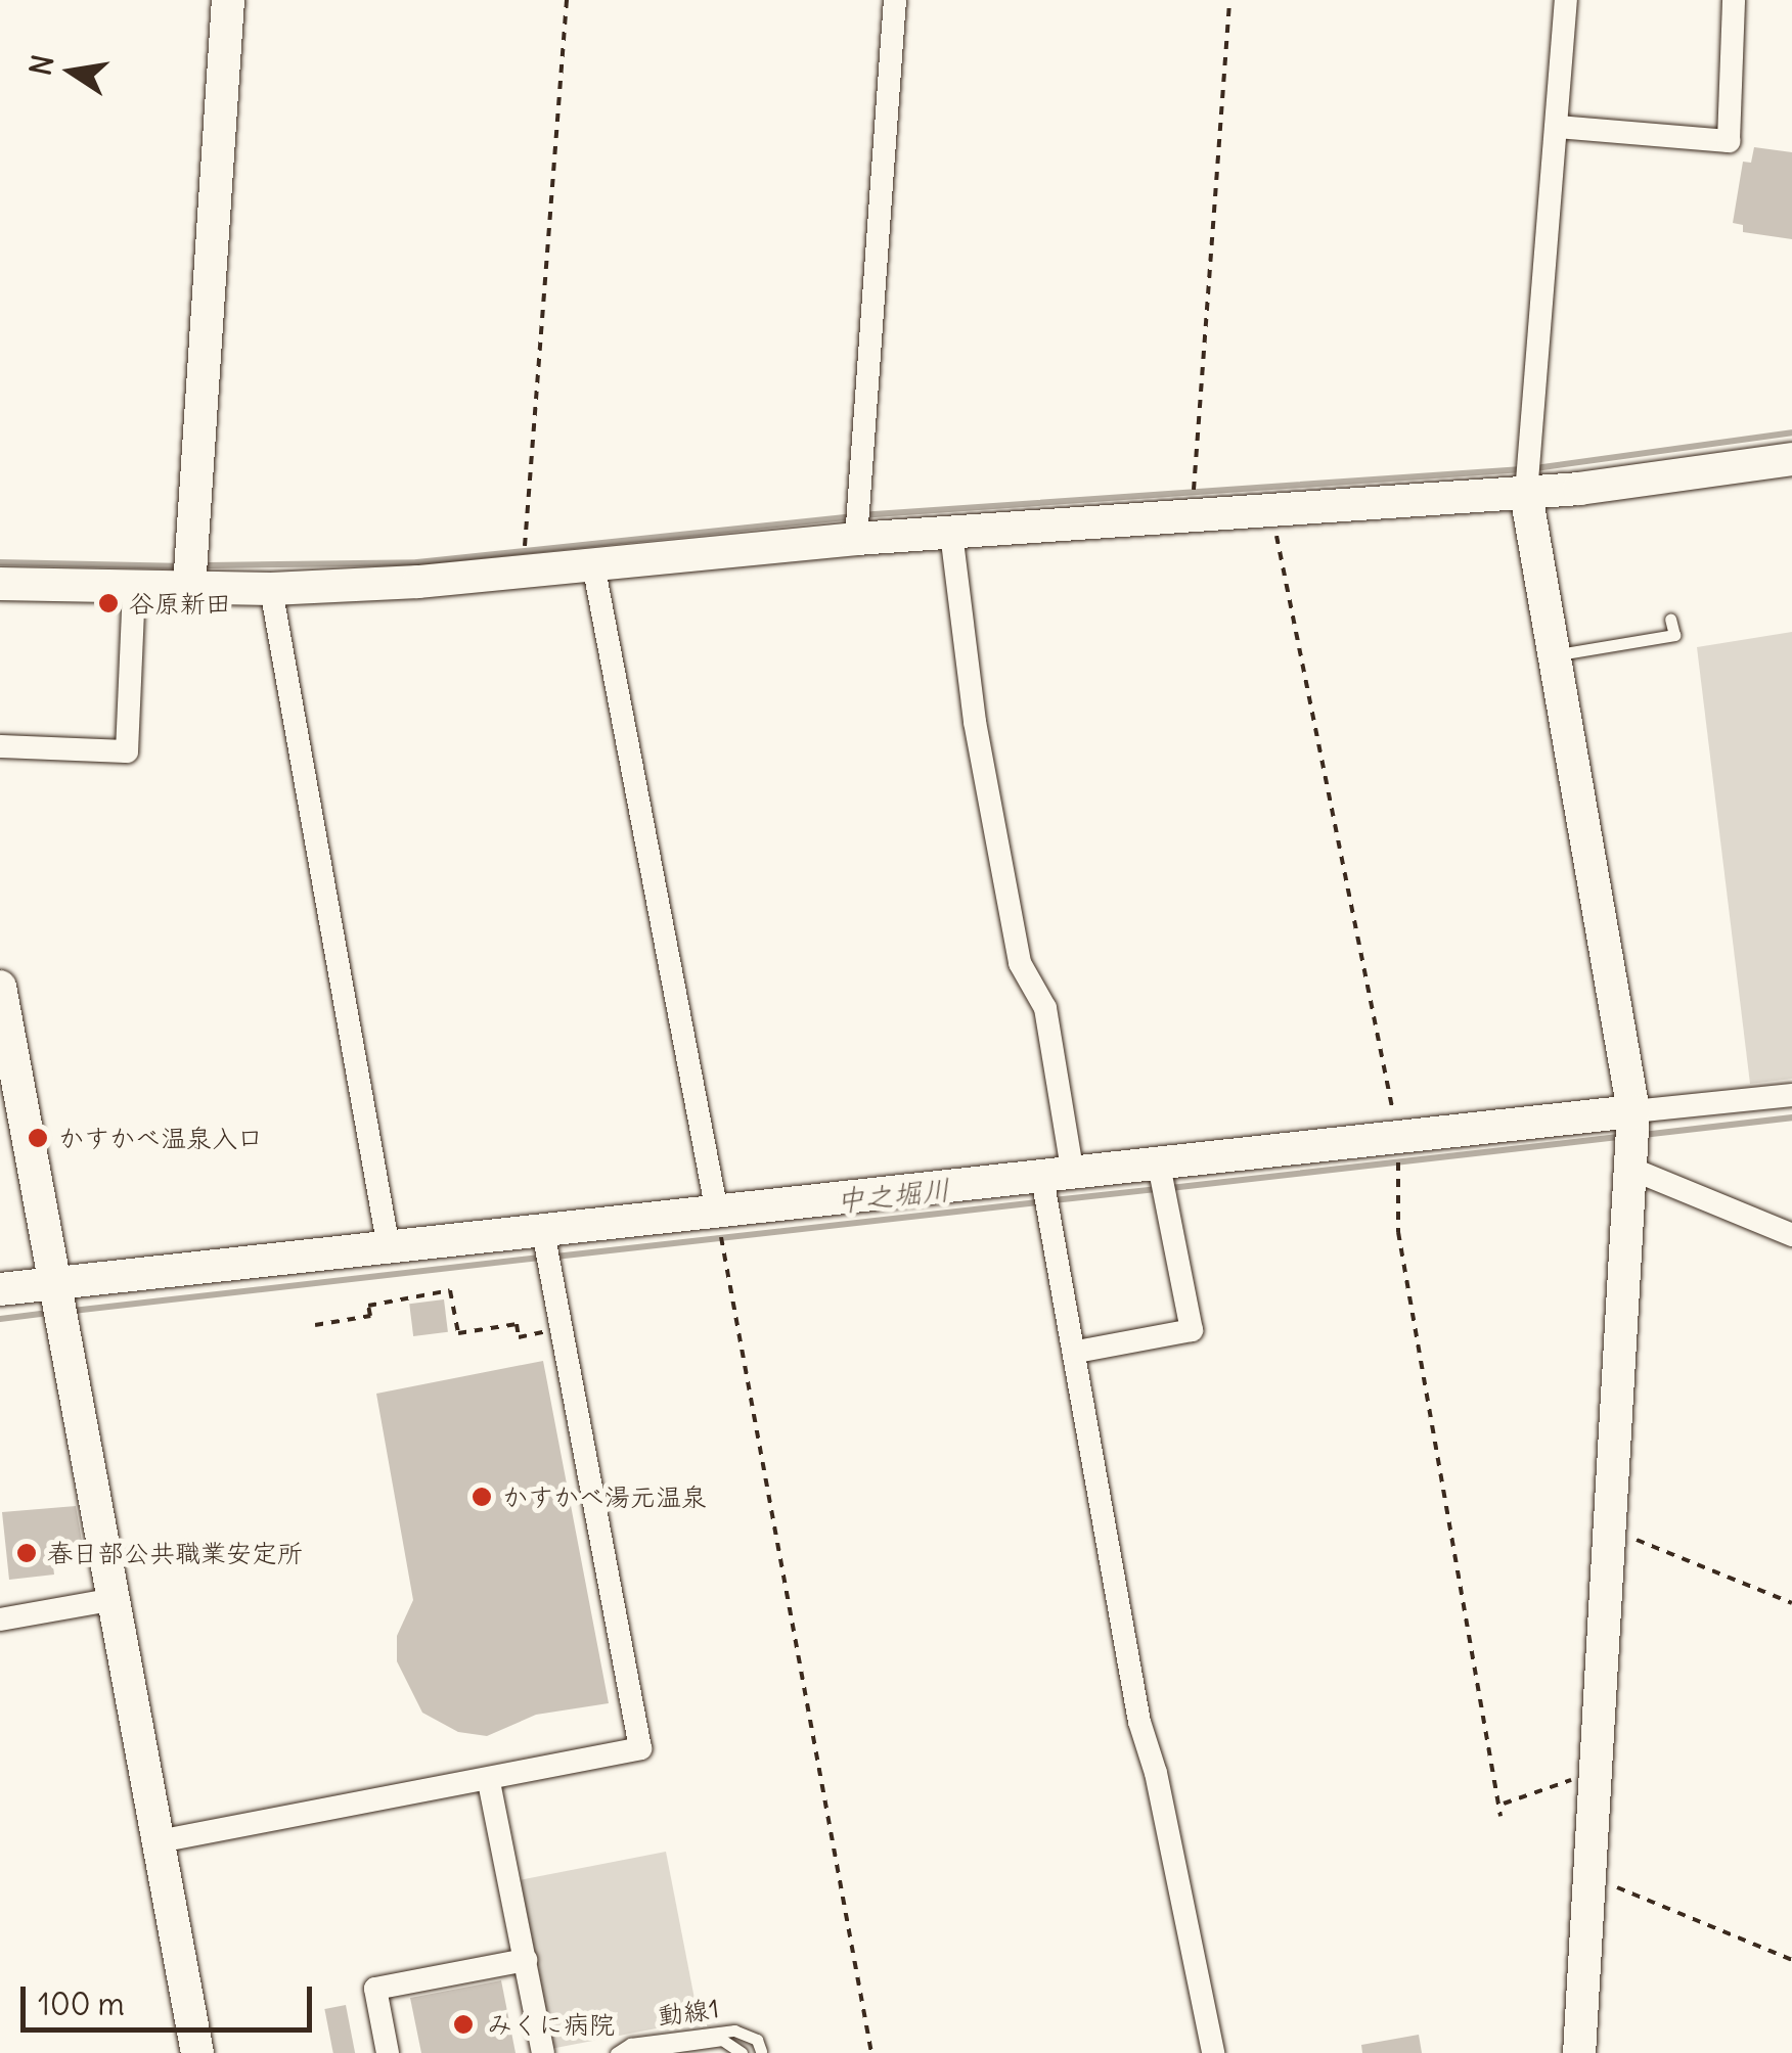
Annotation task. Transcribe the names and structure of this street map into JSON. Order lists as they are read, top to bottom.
{
  "streets": {
    "lane": ["動線1"]
  },
  "water": ["中之堀川"],
  "places": [
    "谷原新田",
    "かすかべ温泉入口",
    "かすかべ湯元温泉",
    "春日部公共職業安定所",
    "みくに病院"
  ],
  "scale_bar": "100 m",
  "north": "left"
}
